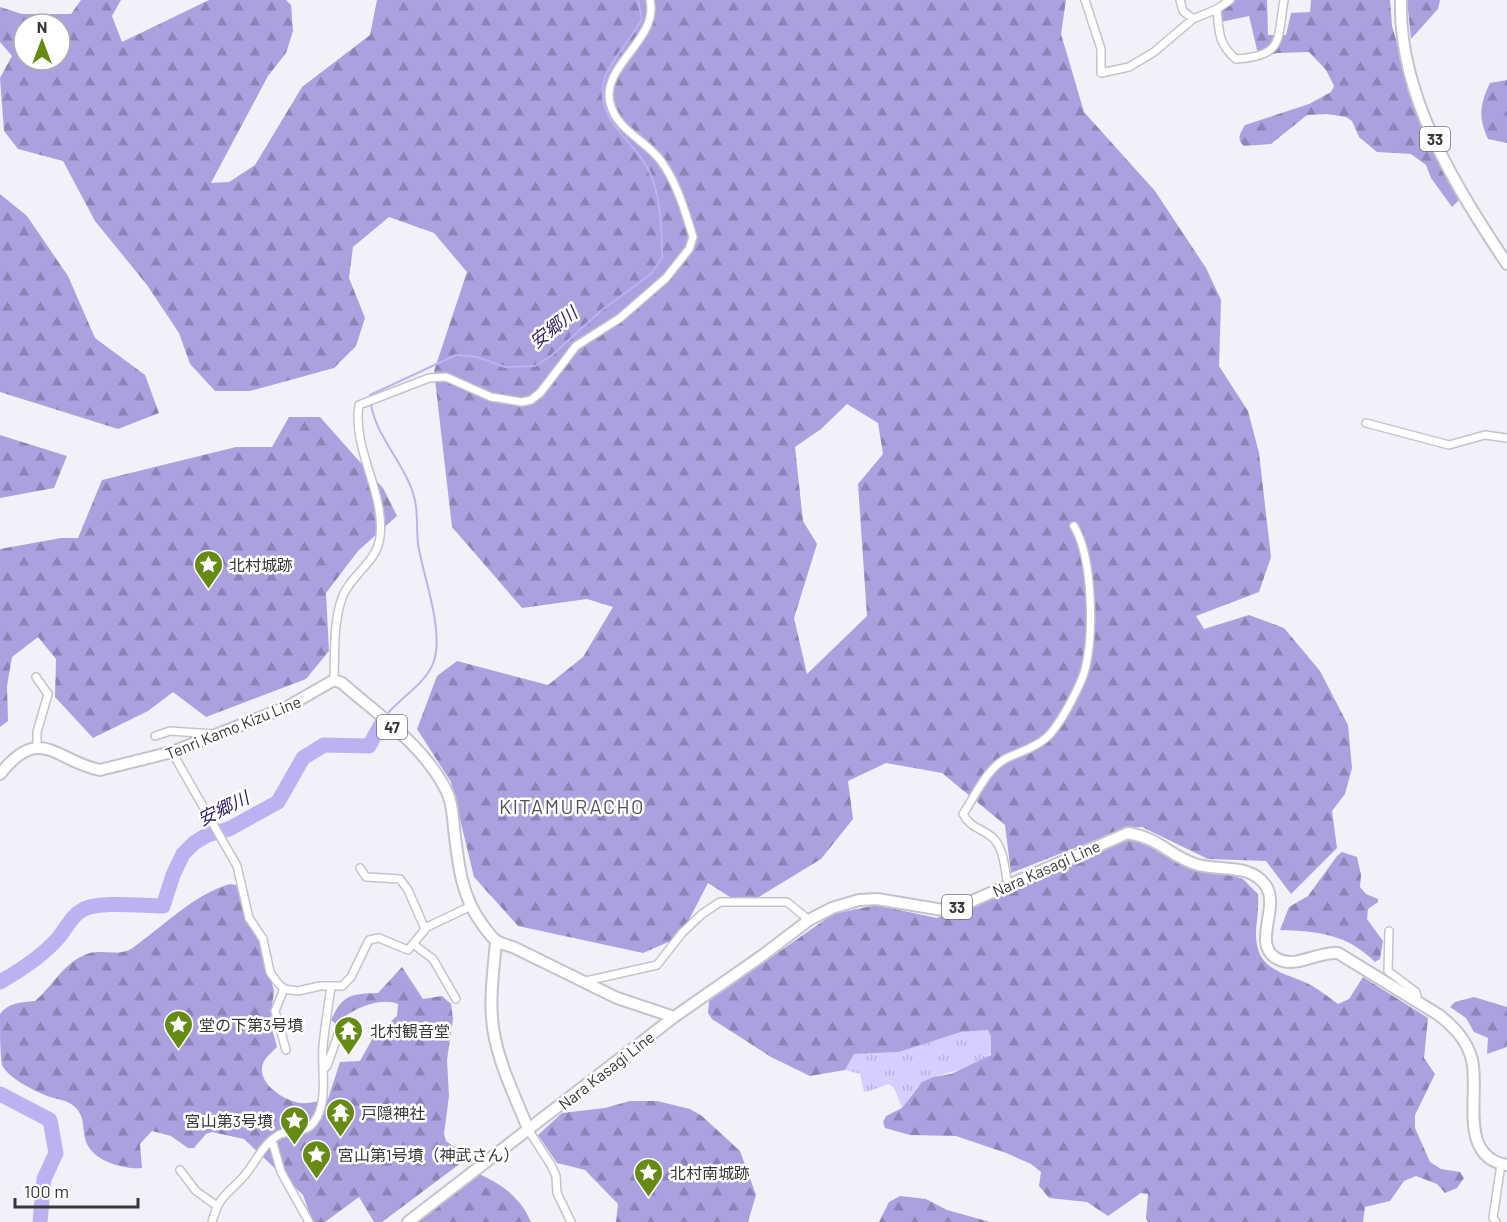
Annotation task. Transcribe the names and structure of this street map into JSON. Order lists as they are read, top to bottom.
{
  "streets": {
    "main road": [
      "33",
      "Tenri Kamo Kizu Line",
      "47",
      "Nara Kasagi Line"
    ]
  },
  "crossings": [
    ["Tenri Kamo Kizu Line", "47"]
  ],
  "districts": ["KITAMURACHO"],
  "water": ["安郷川"],
  "places": {
    "place": [
      "北村城跡",
      "堂の下第3号墳",
      "宮山第3号墳",
      "宮山第1号墳（神武さん）",
      "北村南城跡"
    ],
    "temple": ["北村観音堂", "戸隠神社"]
  },
  "scale_bar": "100 m",
  "north": "top"
}
